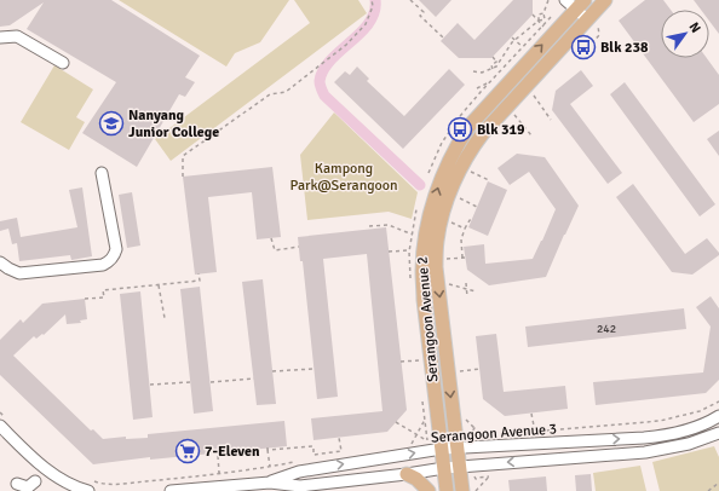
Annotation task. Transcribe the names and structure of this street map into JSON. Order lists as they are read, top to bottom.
{
  "streets": {
    "main road": ["Serangoon Avenue 2"],
    "street": ["Serangoon Avenue 3"]
  },
  "crossings": [
    ["Serangoon Avenue 2", "Serangoon Avenue 3"]
  ],
  "parks": ["Kampong Park@Serangoon"],
  "places": {
    "bus stop": ["Blk 238", "Blk 319"],
    "school or university": ["Nanyang Junior College"],
    "supermarket": ["7-Eleven"]
  },
  "house_numbers": ["242"],
  "north": "top right"
}
